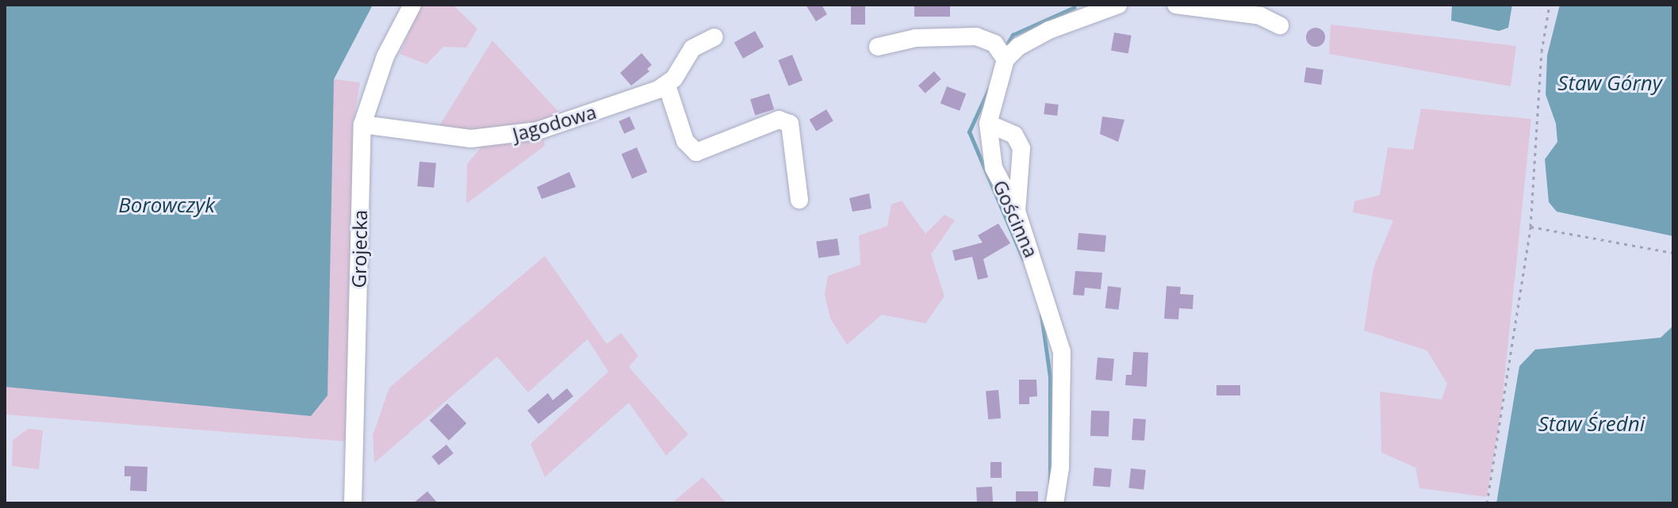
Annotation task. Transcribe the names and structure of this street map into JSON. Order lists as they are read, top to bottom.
{
  "streets": {
    "street": ["Jagodowa", "Gościnna", "Grojecka"]
  },
  "crossings": [
    ["Jagodowa", "Grojecka"]
  ],
  "water": ["Staw Górny", "Borowczyk", "Staw Średni"]
}
